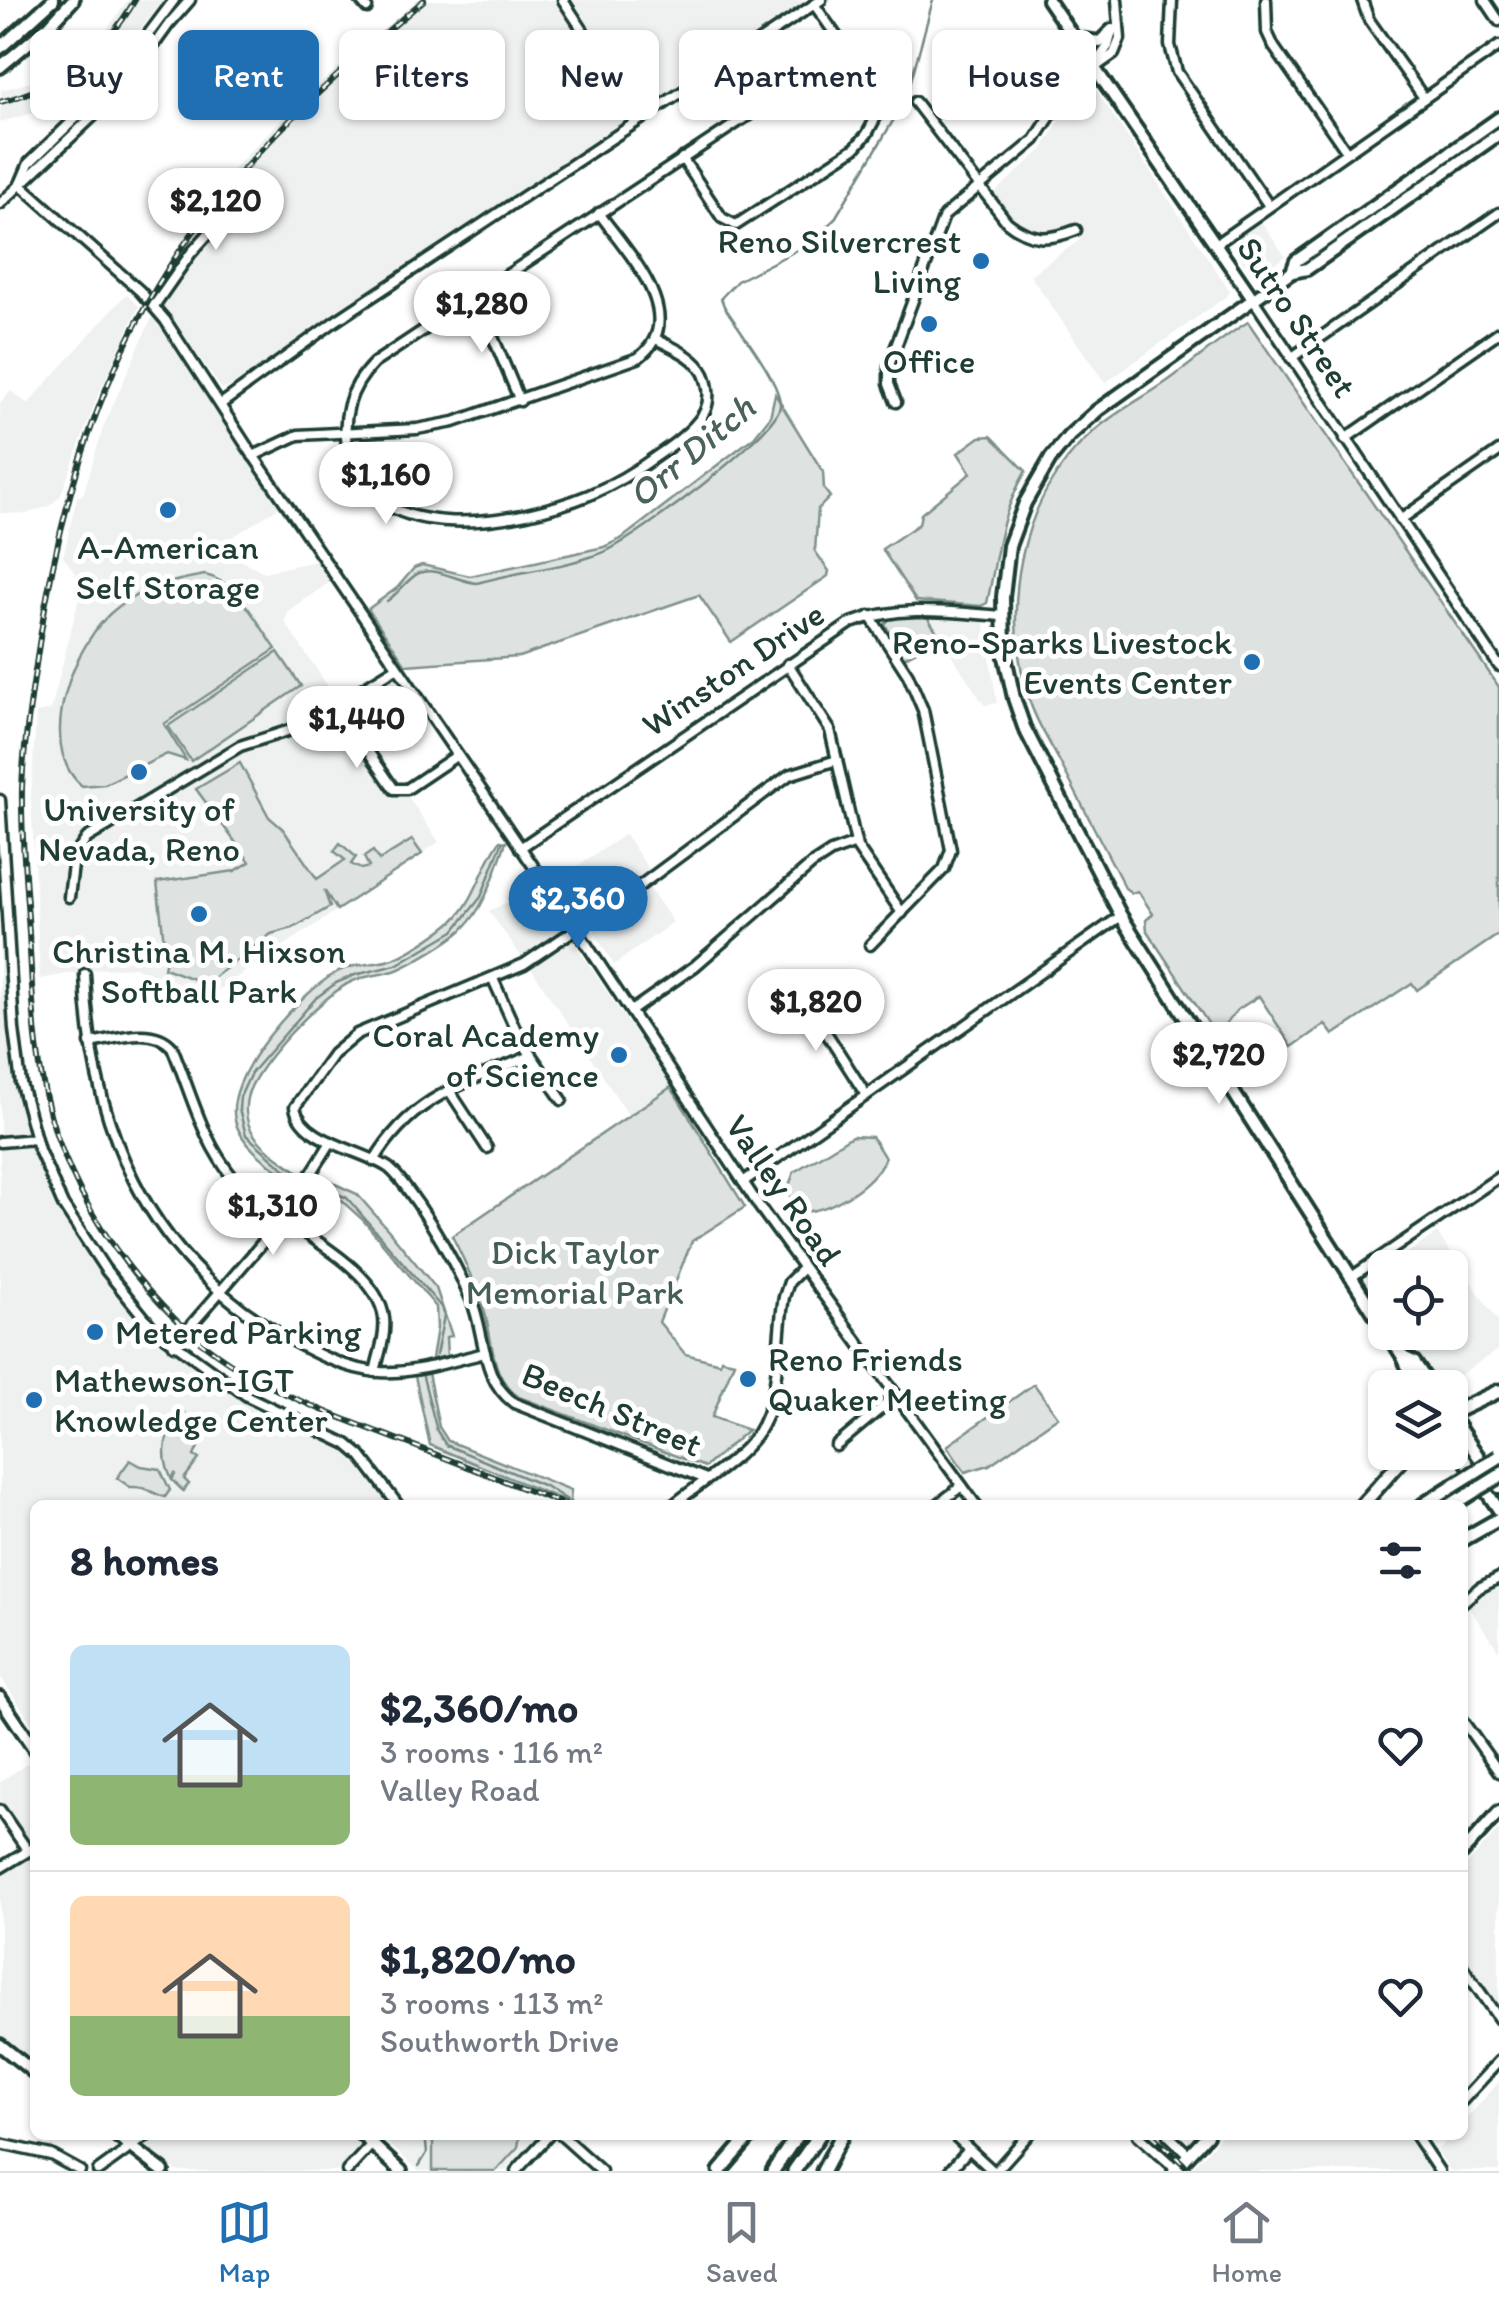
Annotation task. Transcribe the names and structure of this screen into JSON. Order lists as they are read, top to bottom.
{
  "streets": {
    "main road": ["Sutro Street"],
    "street": ["Winston Drive", "Valley Road", "Beech Street"]
  },
  "crossings": [
    ["Winston Drive", "Valley Road"]
  ],
  "water": ["Orr Ditch"],
  "parks": ["Dick Taylor Memorial Park"],
  "places": [
    "Reno Silvercrest Living",
    "Office",
    "A-American Self Storage",
    "Reno-Sparks Livestock Events Center",
    "University of Nevada, Reno",
    "Christina M. Hixson Softball Park",
    "Coral Academy of Science",
    "Metered Parking",
    "Reno Friends Quaker Meeting",
    "Mathewson-IGT Knowledge Center"
  ],
  "page": {
    "chip": [
      "Buy",
      "Rent",
      "Filters",
      "New",
      "Apartment",
      "House"
    ],
    "price": [
      "$2,120",
      "$1,280",
      "$1,160",
      "$1,440",
      "$2,360",
      "$1,820",
      "$2,720",
      "$1,310"
    ],
    "heading": "8 homes",
    "list": [
      {
        "name": "$2,360/mo",
        "note": "3 rooms · 116 m² · Valley Road"
      },
      {
        "name": "$1,820/mo",
        "note": "3 rooms · 113 m² · Southworth Drive"
      }
    ],
    "tabs": ["Map", "Saved", "Home"]
  }
}
